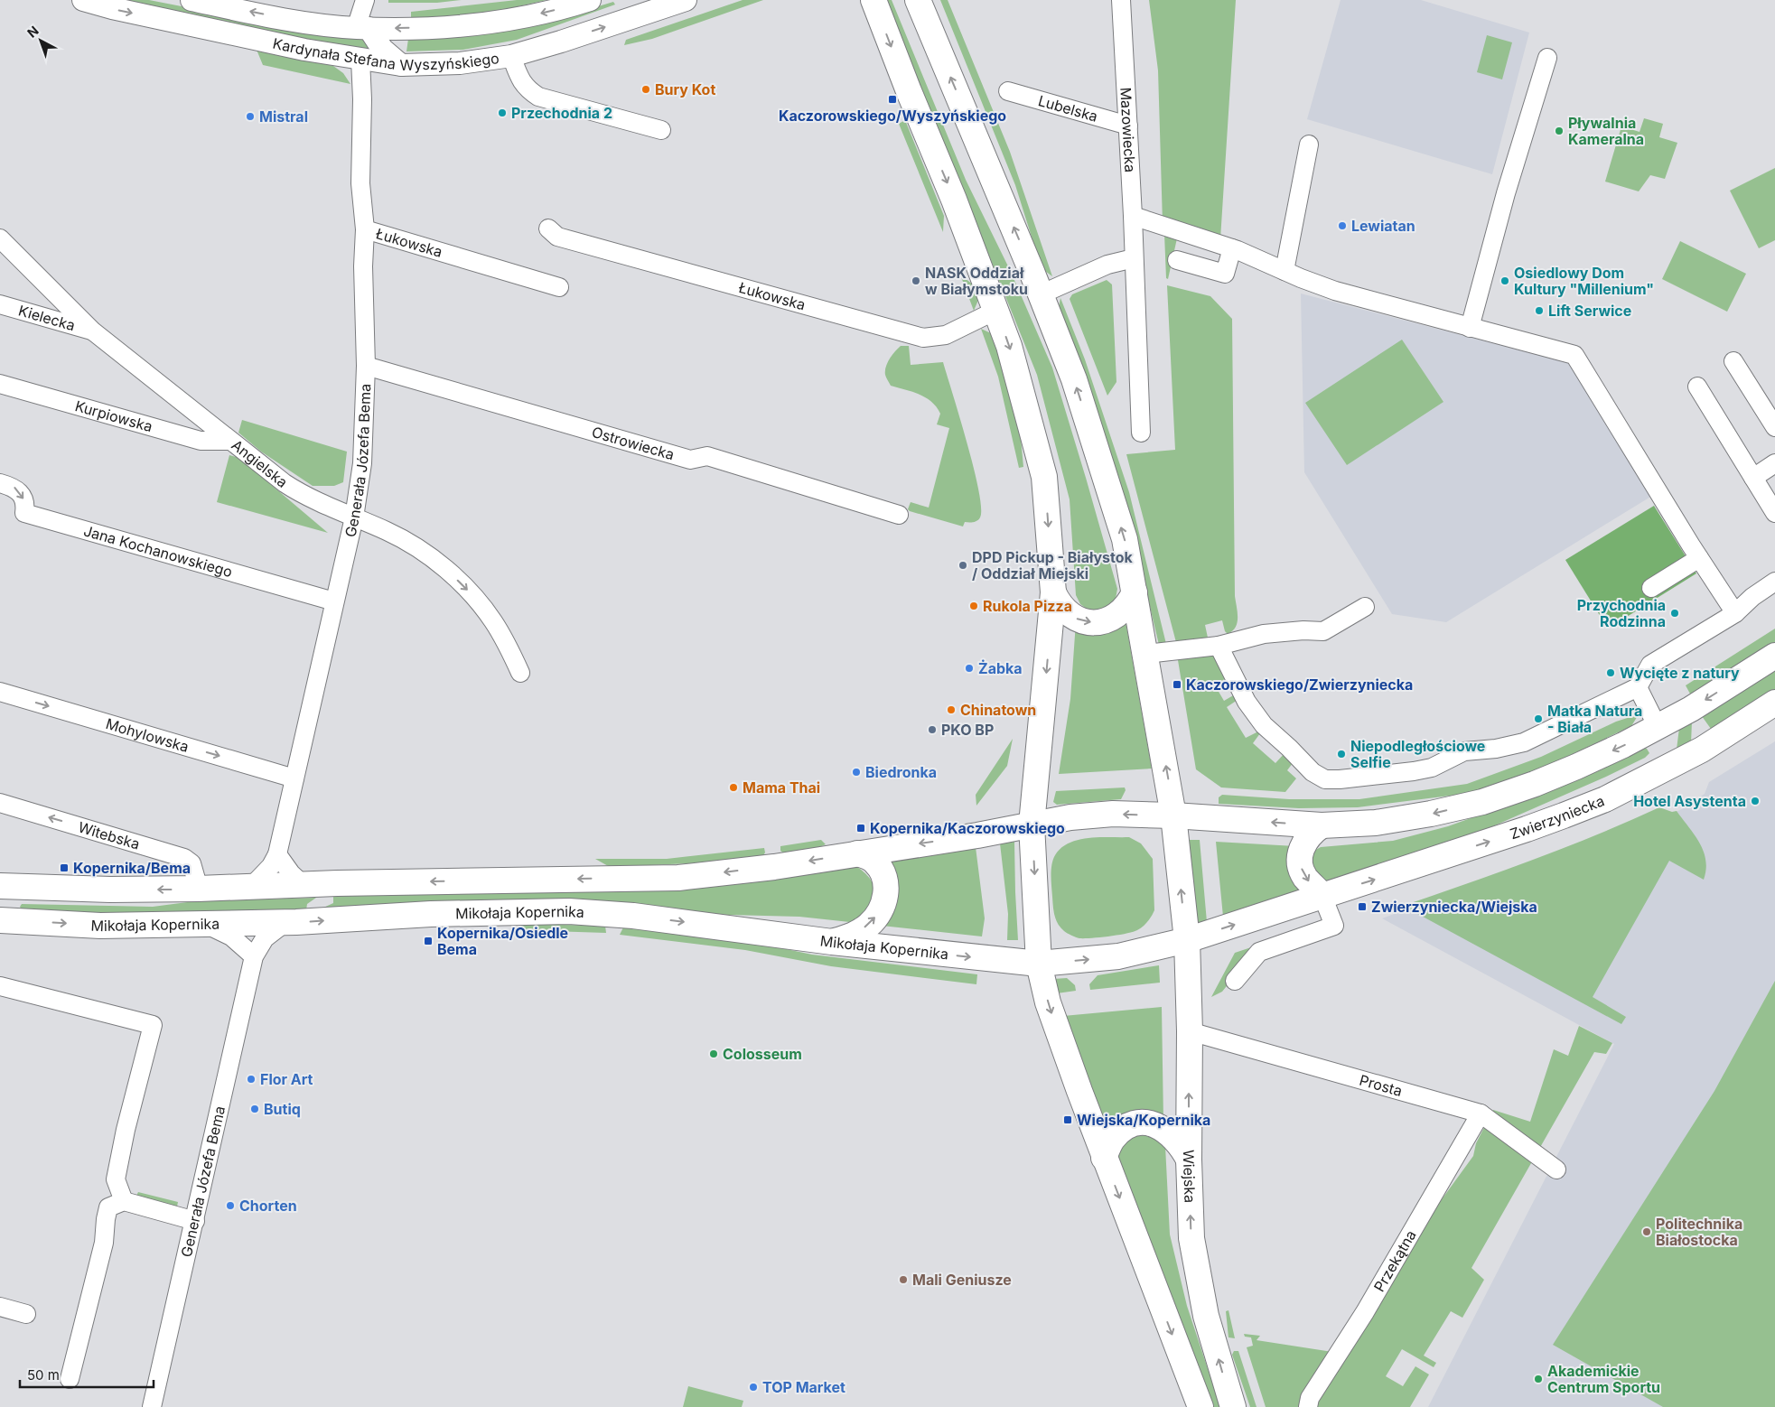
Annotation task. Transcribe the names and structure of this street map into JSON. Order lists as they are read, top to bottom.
{
  "streets": {
    "main road": ["Zwierzyniecka", "Mikołaja Kopernika", "Wiejska"],
    "street": [
      "Kardynała Stefana Wyszyńskiego",
      "Lubelska",
      "Mazowiecka",
      "Łukowska",
      "Kielecka",
      "Kurpiowska",
      "Ostrowiecka",
      "Generała Józefa Bema",
      "Angielska",
      "Jana Kochanowskiego",
      "Mohylowska",
      "Witebska",
      "Prosta",
      "Przekątna"
    ]
  },
  "crossings": [
    ["Kardynała Stefana Wyszyńskiego", "Generała Józefa Bema"],
    ["Lubelska", "Mazowiecka"],
    ["Łukowska", "Generała Józefa Bema"],
    ["Kielecka", "Angielska"],
    ["Kurpiowska", "Angielska"],
    ["Ostrowiecka", "Generała Józefa Bema"],
    ["Generała Józefa Bema", "Angielska"],
    ["Generała Józefa Bema", "Jana Kochanowskiego"],
    ["Generała Józefa Bema", "Mohylowska"],
    ["Generała Józefa Bema", "Mikołaja Kopernika"],
    ["Zwierzyniecka", "Mikołaja Kopernika"],
    ["Zwierzyniecka", "Wiejska"],
    ["Mikołaja Kopernika", "Wiejska"],
    ["Prosta", "Wiejska"],
    ["Prosta", "Przekątna"]
  ],
  "one_way": ["Jana Kochanowskiego", "Mohylowska", "Witebska"],
  "places": {
    "other": [
      "Bury Kot",
      "Przechodnia 2",
      "Mistral",
      "Pływalnia Kameralna",
      "Lewiatan",
      "NASK Oddział w Białymstoku",
      "Osiedlowy Dom Kultury \"Millenium\"",
      "Lift Serwice",
      "DPD Pickup - Białystok / Oddział Miejski",
      "Rukola Pizza",
      "Przychodnia Rodzinna",
      "Żabka",
      "Wycięte z natury",
      "Chinatown",
      "Matka Natura - Biała",
      "PKO BP",
      "Niepodległościowe Selfie",
      "Biedronka",
      "Mama Thai",
      "Hotel Asystenta",
      "Colosseum",
      "Flor Art",
      "Butiq",
      "Chorten",
      "Politechnika Białostocka",
      "Mali Geniusze",
      "Akademickie Centrum Sportu",
      "TOP Market"
    ],
    "transit": [
      "Kaczorowskiego/Wyszyńskiego",
      "Kaczorowskiego/Zwierzyniecka",
      "Kopernika/Kaczorowskiego",
      "Kopernika/Bema",
      "Zwierzyniecka/Wiejska",
      "Kopernika/Osiedle Bema",
      "Wiejska/Kopernika"
    ]
  },
  "scale_bar": "50 m",
  "north": "top left"
}
